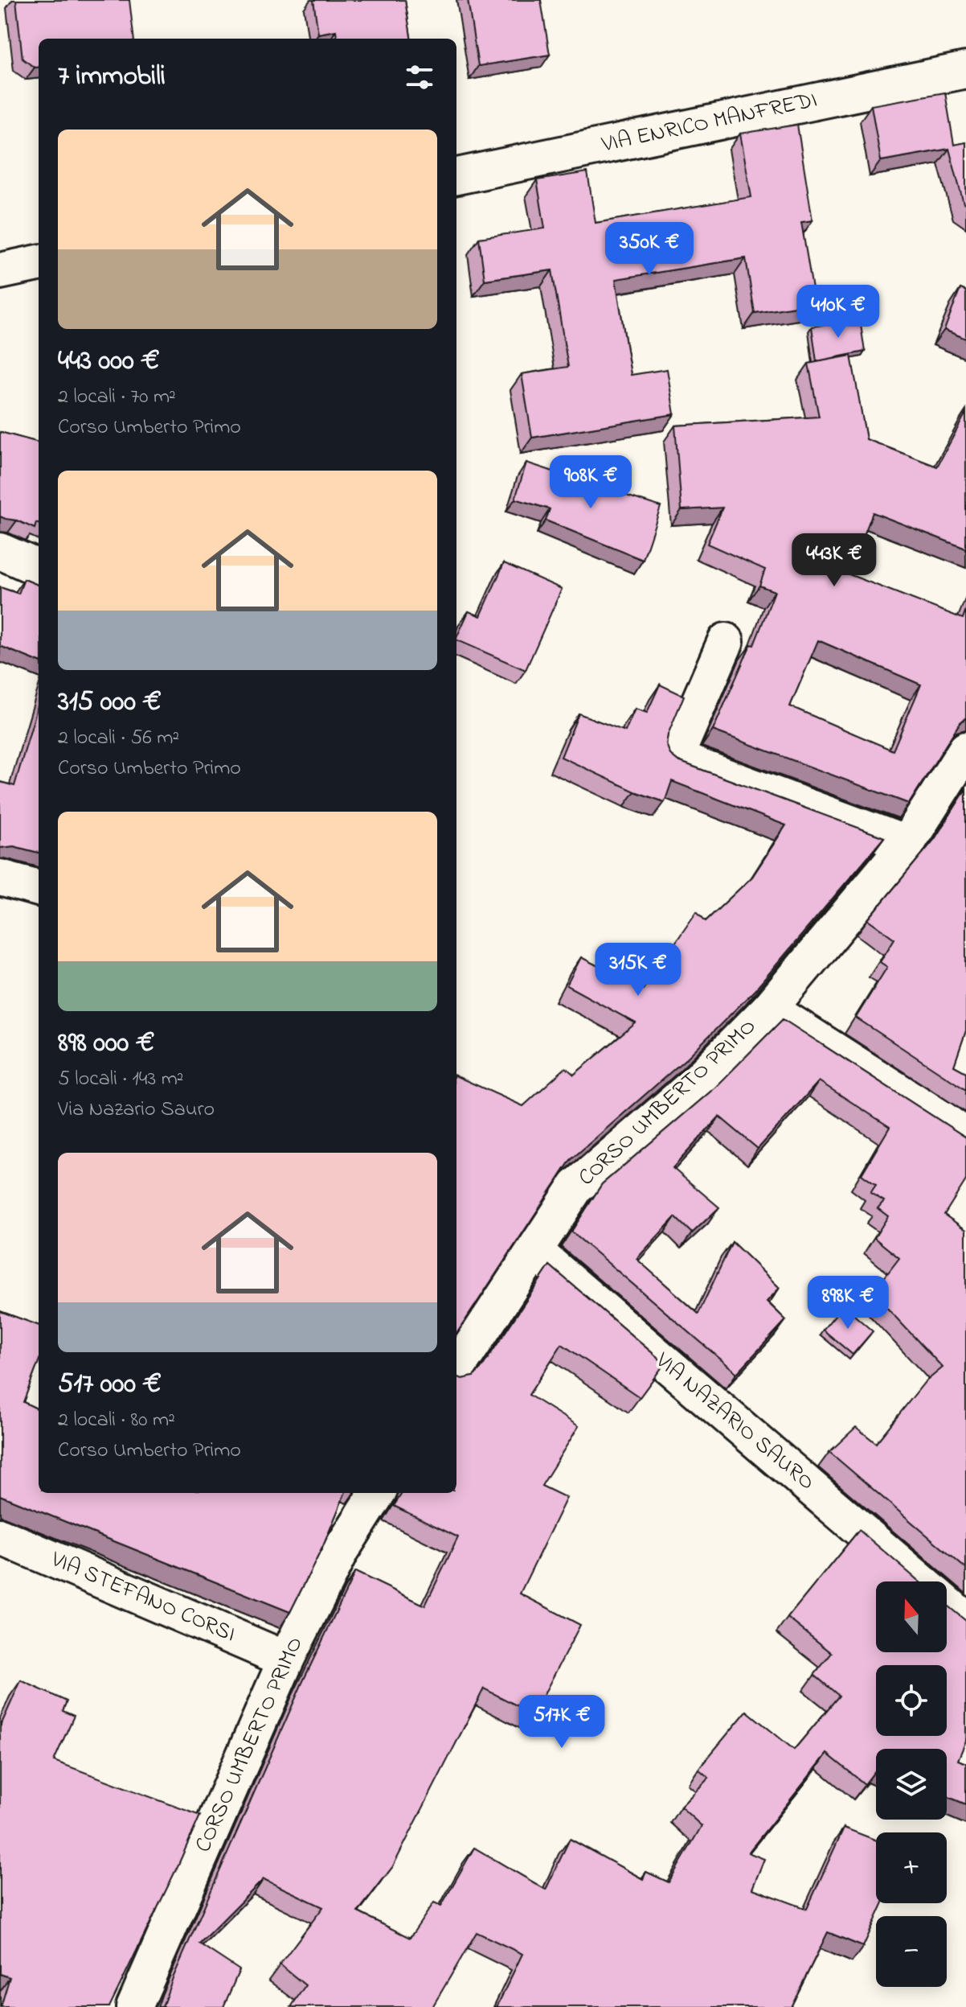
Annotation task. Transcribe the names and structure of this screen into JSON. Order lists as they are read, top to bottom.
{
  "streets": {
    "street": [
      "VIA ENRICO MANFREDI",
      "CORSO UMBERTO PRIMO",
      "VIA NAZARIO SAURO",
      "VIA STEFANO CORSI"
    ]
  },
  "crossings": [
    ["CORSO UMBERTO PRIMO", "VIA NAZARIO SAURO"],
    ["CORSO UMBERTO PRIMO", "VIA STEFANO CORSI"]
  ],
  "north": "top",
  "page": {
    "heading": "7 immobili",
    "list": [
      {
        "name": "443 000 €",
        "note": "2 locali · 70 m² · Corso Umberto Primo"
      },
      {
        "name": "315 000 €",
        "note": "2 locali · 56 m² · Corso Umberto Primo"
      },
      {
        "name": "898 000 €",
        "note": "5 locali · 143 m² · Via Nazario Sauro"
      },
      {
        "name": "517 000 €",
        "note": "2 locali · 80 m² · Corso Umberto Primo"
      }
    ],
    "price": [
      "350K €",
      "410K €",
      "908K €",
      "443K €",
      "315K €",
      "898K €",
      "517K €"
    ],
    "map_buttons": ["+", "−"]
  }
}
